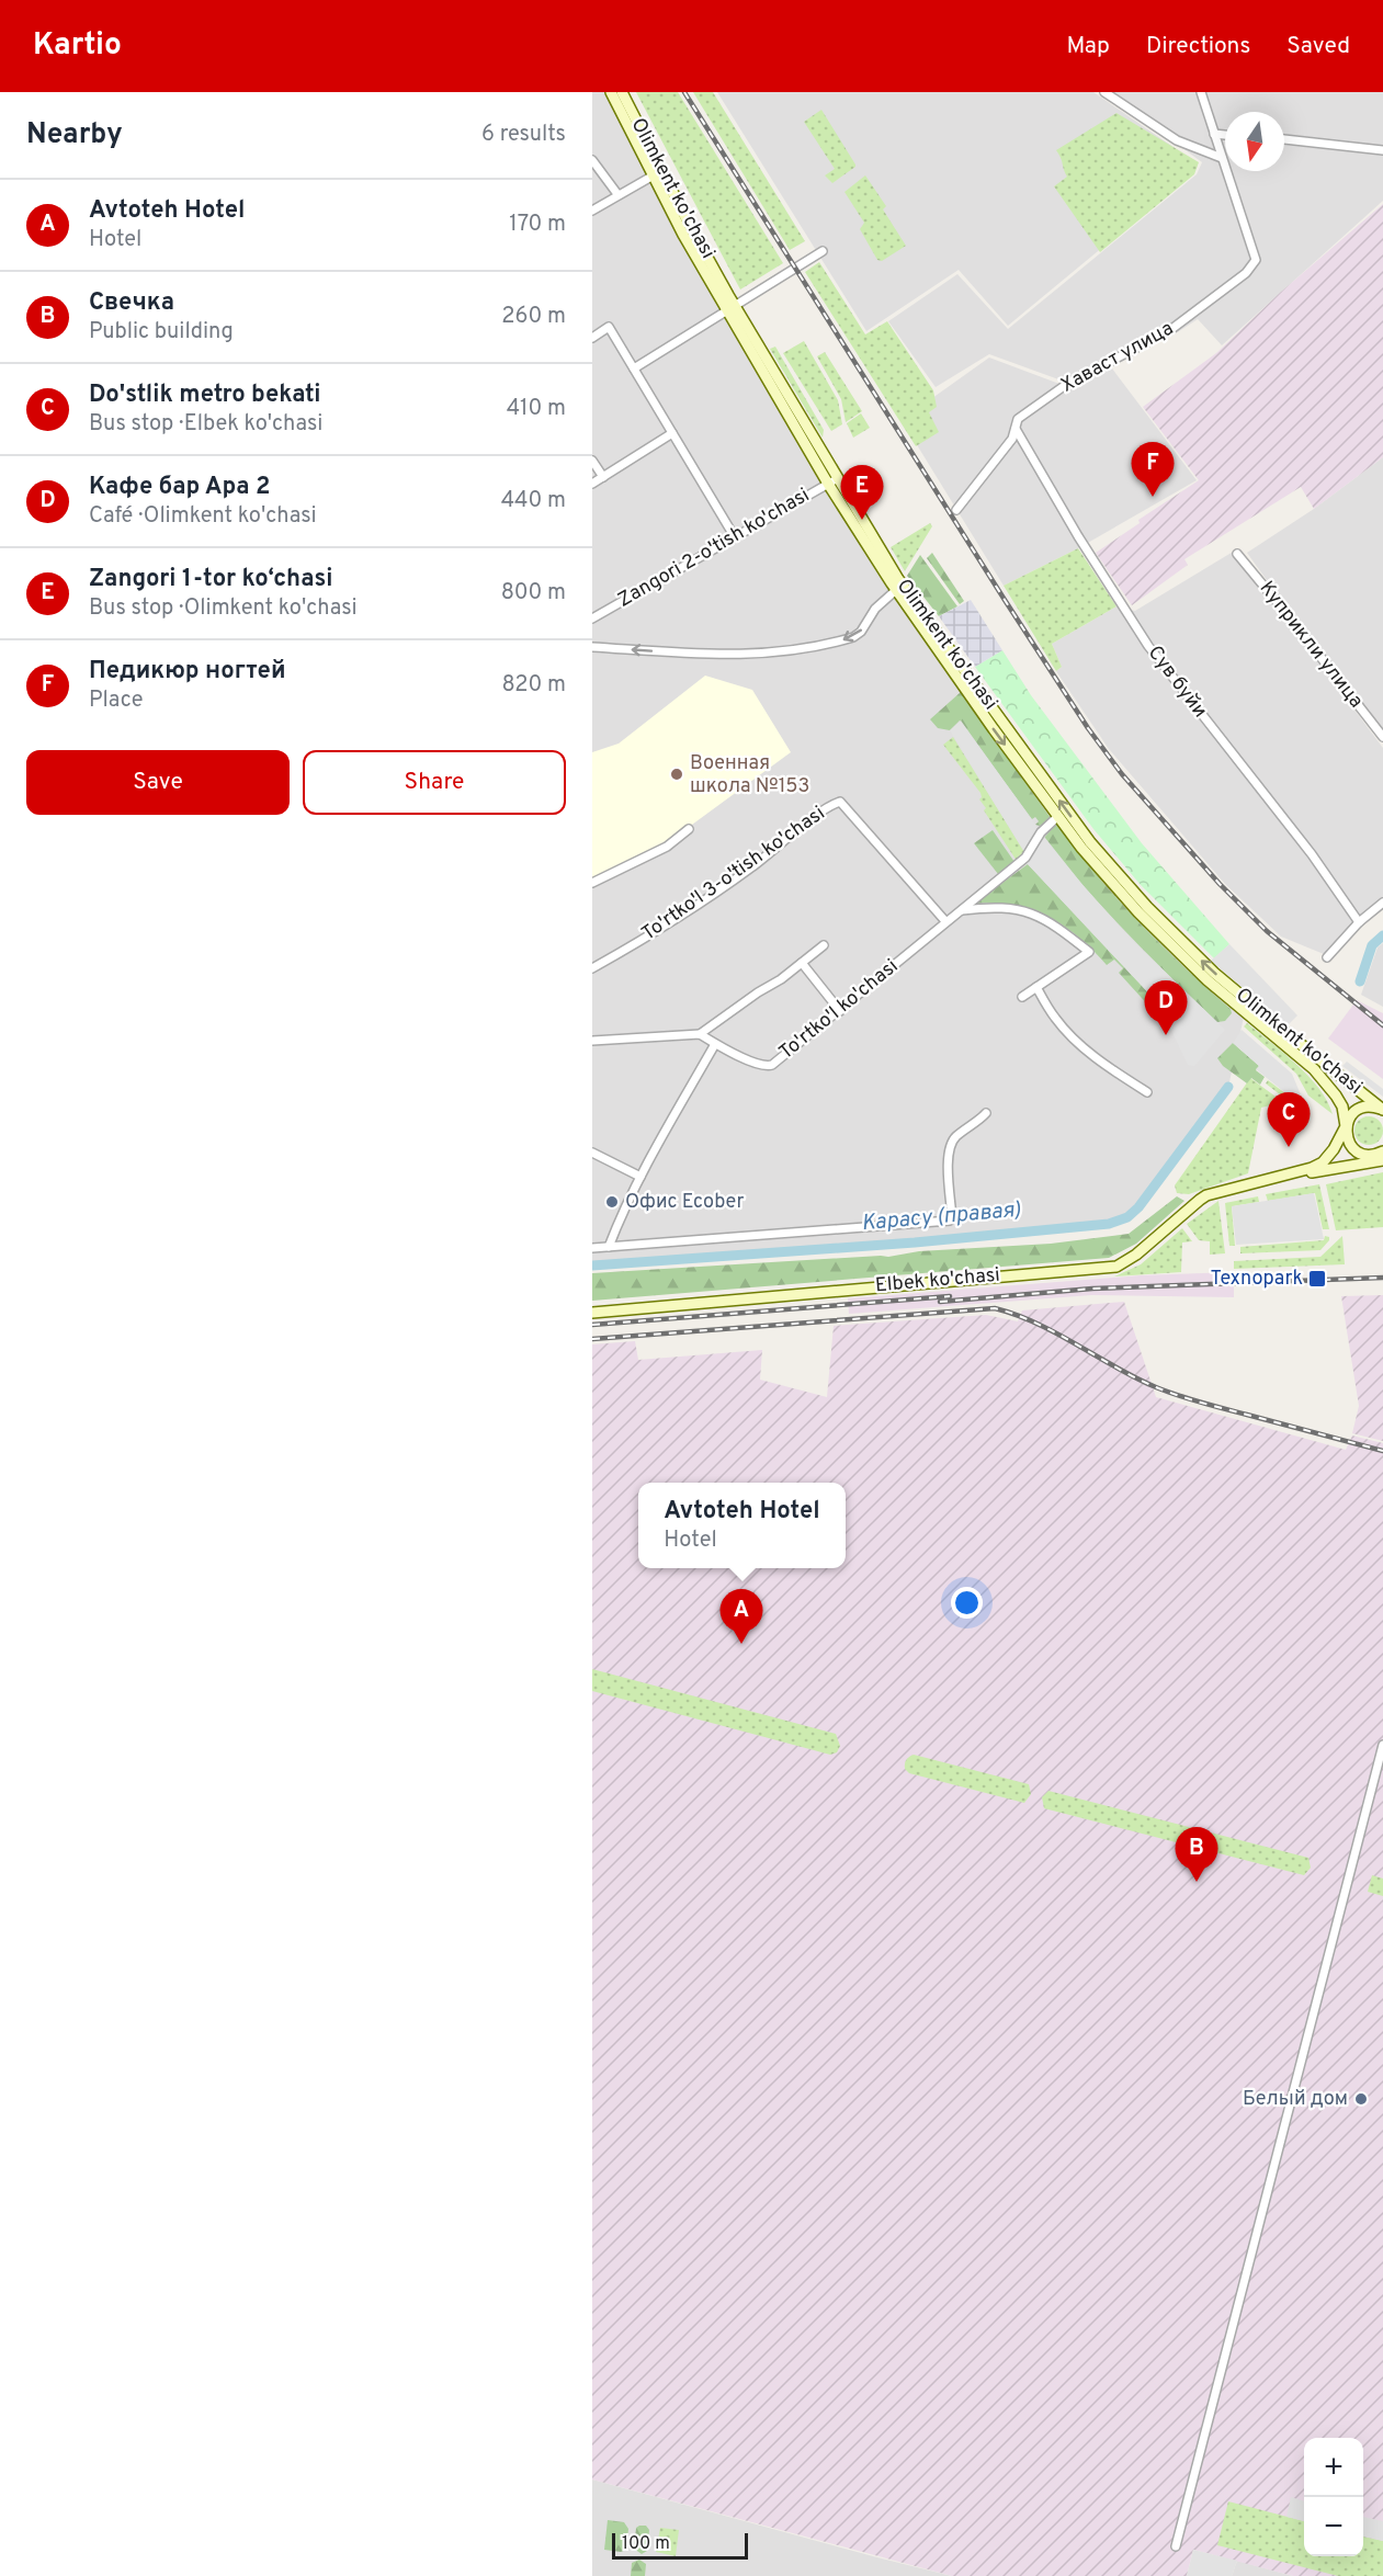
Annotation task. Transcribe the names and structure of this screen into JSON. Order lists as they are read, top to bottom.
{
  "streets": {
    "main road": ["Olimkent ko'chasi", "Elbek ko'chasi"],
    "street": [
      "Хаваст улица",
      "Zangori 2-o'tish ko'chasi",
      "Куприкли улица",
      "Сув буйи",
      "To'rtko'l 3-o'tish ko'chasi",
      "To'rtko'l ko'chasi"
    ]
  },
  "crossings": [
    ["Olimkent ko'chasi", "Zangori 2-o'tish ko'chasi"],
    ["Olimkent ko'chasi", "To'rtko'l ko'chasi"],
    ["Olimkent ko'chasi", "Elbek ko'chasi"],
    ["Хаваст улица", "Сув буйи"],
    ["To'rtko'l 3-o'tish ko'chasi", "To'rtko'l ko'chasi"]
  ],
  "water": ["Карасу (правая)"],
  "places": {
    "other": ["Военная школа №153", "Офис Ecober", "Белый дом"],
    "transit": ["Texnopark"]
  },
  "scale_bar": "100 m",
  "north": "bottom",
  "page": {
    "header": "Kartio",
    "nav": ["Map", "Directions", "Saved"],
    "heading": ["Nearby", "6 results"],
    "list": [
      {
        "mark": "A",
        "name": "Avtoteh Hotel",
        "note": "Hotel",
        "value": "170 m"
      },
      {
        "mark": "B",
        "name": "Свечка",
        "note": "Public building",
        "value": "260 m"
      },
      {
        "mark": "C",
        "name": "Do'stlik metro bekati",
        "note": "Bus stop · Elbek ko'chasi",
        "value": "410 m"
      },
      {
        "mark": "D",
        "name": "Кафе бар Ара 2",
        "note": "Café · Olimkent ko'chasi",
        "value": "440 m"
      },
      {
        "mark": "E",
        "name": "Zangori 1-tor ko‘chasi",
        "note": "Bus stop · Olimkent ko'chasi",
        "value": "800 m"
      },
      {
        "mark": "F",
        "name": "Педикюр ногтей",
        "note": "Place",
        "value": "820 m"
      }
    ],
    "pins": [
      "F",
      "E",
      "D",
      "C",
      "A",
      "B"
    ],
    "buttons": ["Save", "Share"],
    "popup": ["Avtoteh Hotel", "Hotel"],
    "map_buttons": ["+", "−"],
    "scale": "100 m"
  }
}
